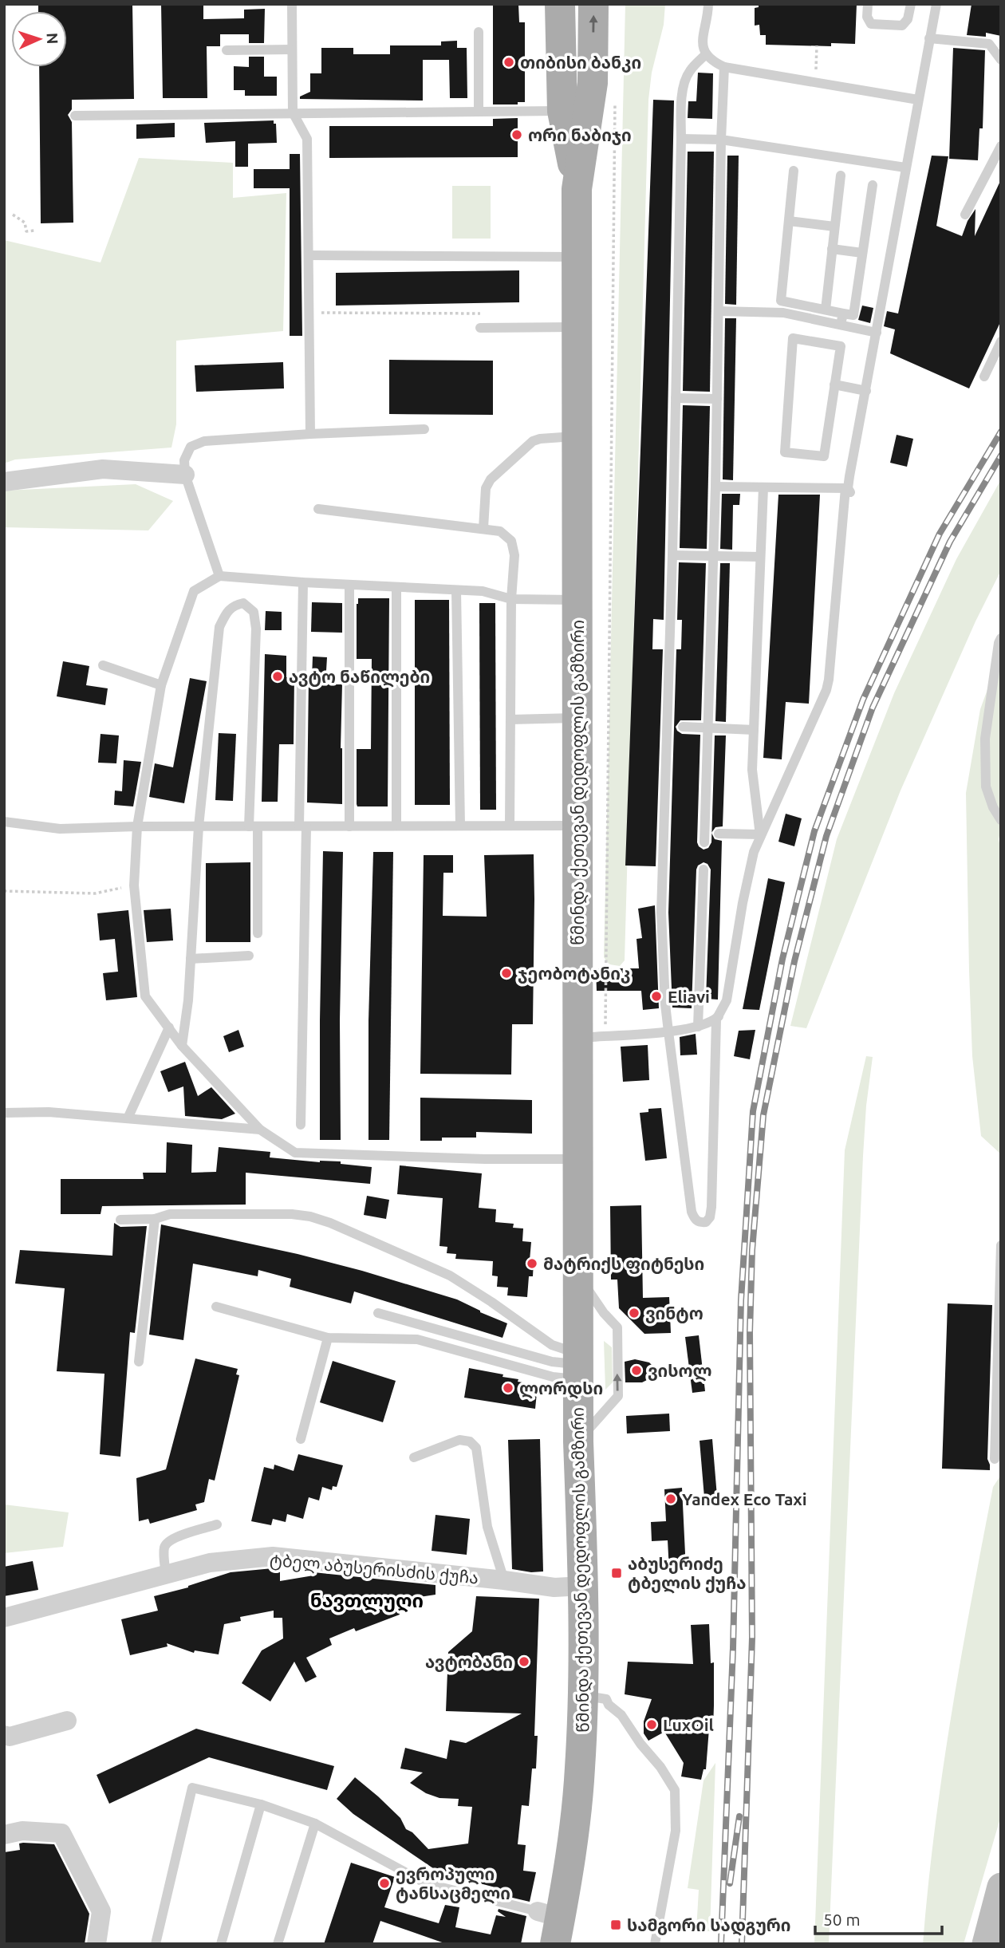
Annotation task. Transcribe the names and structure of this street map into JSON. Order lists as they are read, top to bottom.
{
  "streets": {
    "main road": ["წმინდა ქეთევან დედოფლის გამზირი"],
    "street": ["ტბელ აბუსერისძის ქუჩა"]
  },
  "crossings": [
    ["წმინდა ქეთევან დედოფლის გამზირი", "ტბელ აბუსერისძის ქუჩა"]
  ],
  "districts": ["ნავთლუღი"],
  "places": {
    "other": [
      "თიბისი ბანკი",
      "ორი ნაბიჯი",
      "ავტო ნაწილები",
      "ჯეობოტანიკ",
      "Eliavi",
      "მატრიქს ფიტნესი",
      "ვინტო",
      "ვისოლ",
      "ლორდსი",
      "Yandex Eco Taxi",
      "ავტობანი",
      "LuxOil",
      "ევროპული ტანსაცმელი"
    ],
    "transit": ["აბუსერიძე ტბელის ქუჩა", "სამგორი სადგური"]
  },
  "scale_bar": "50 m",
  "north": "right"
}
